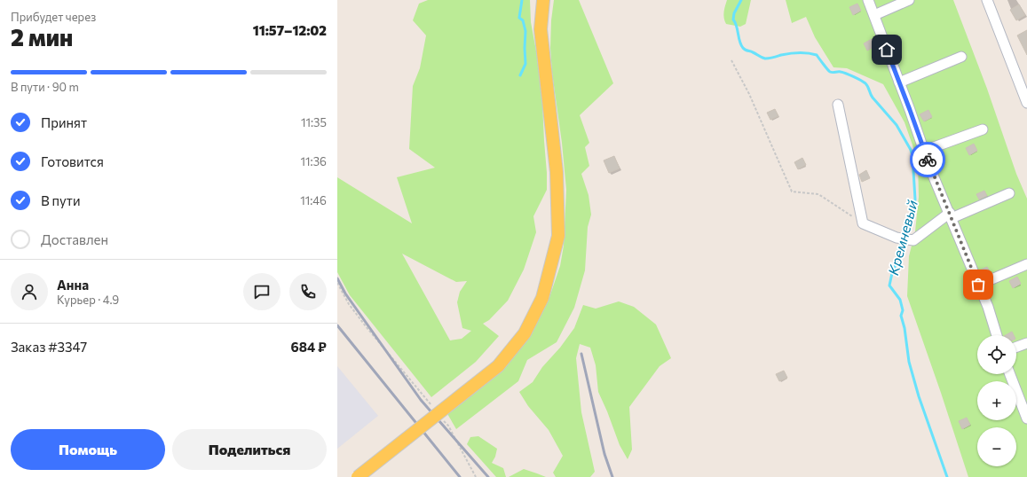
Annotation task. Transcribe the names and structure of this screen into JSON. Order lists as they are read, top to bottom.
{
  "water": ["Кремневый"],
  "page": {
    "heading": ["2 мин", "Прибудет через", "11:57–12:02"],
    "panel": [
      "Анна",
      "Курьер · 4.9",
      "Заказ #3347",
      "684 ₽"
    ],
    "bar": "В пути · 90 m",
    "list": [
      ["Принят", "11:35"],
      ["Готовится", "11:36"],
      ["В пути", "11:46"],
      "Доставлен"
    ],
    "map_buttons": ["+", "−"],
    "buttons": ["Помощь", "Поделиться"]
  }
}
